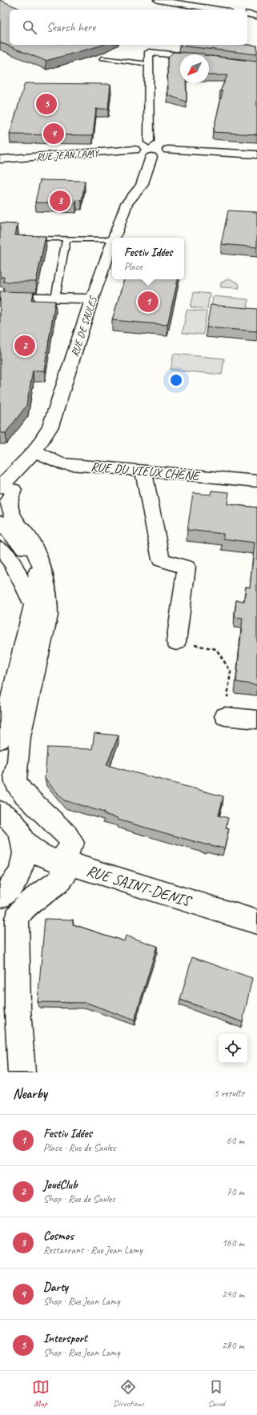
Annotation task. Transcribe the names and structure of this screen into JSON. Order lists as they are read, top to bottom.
{
  "streets": {
    "street": [
      "RUE JEAN LAMY",
      "RUE DE SAULES",
      "RUE DU VIEUX CHÊNE",
      "RUE SAINT-DENIS"
    ]
  },
  "crossings": [
    ["RUE DE SAULES", "RUE DU VIEUX CHÊNE"]
  ],
  "north": "bottom left",
  "page": {
    "search": "Search here",
    "pins": [
      "5",
      "4",
      "3",
      "1",
      "2"
    ],
    "popup": ["Festiv Idées", "Place"],
    "heading": ["Nearby", "5 results"],
    "list": [
      {
        "mark": "1",
        "name": "Festiv Idées",
        "note": "Place · Rue de Saules",
        "value": "60 m"
      },
      {
        "mark": "2",
        "name": "JouéClub",
        "note": "Shop · Rue de Saules",
        "value": "70 m"
      },
      {
        "mark": "3",
        "name": "Cosmos",
        "note": "Restaurant · Rue Jean Lamy",
        "value": "160 m"
      },
      {
        "mark": "4",
        "name": "Darty",
        "note": "Shop · Rue Jean Lamy",
        "value": "240 m"
      },
      {
        "mark": "5",
        "name": "Intersport",
        "note": "Shop · Rue Jean Lamy",
        "value": "280 m"
      }
    ],
    "nav": ["Map", "Directions", "Saved"]
  }
}
